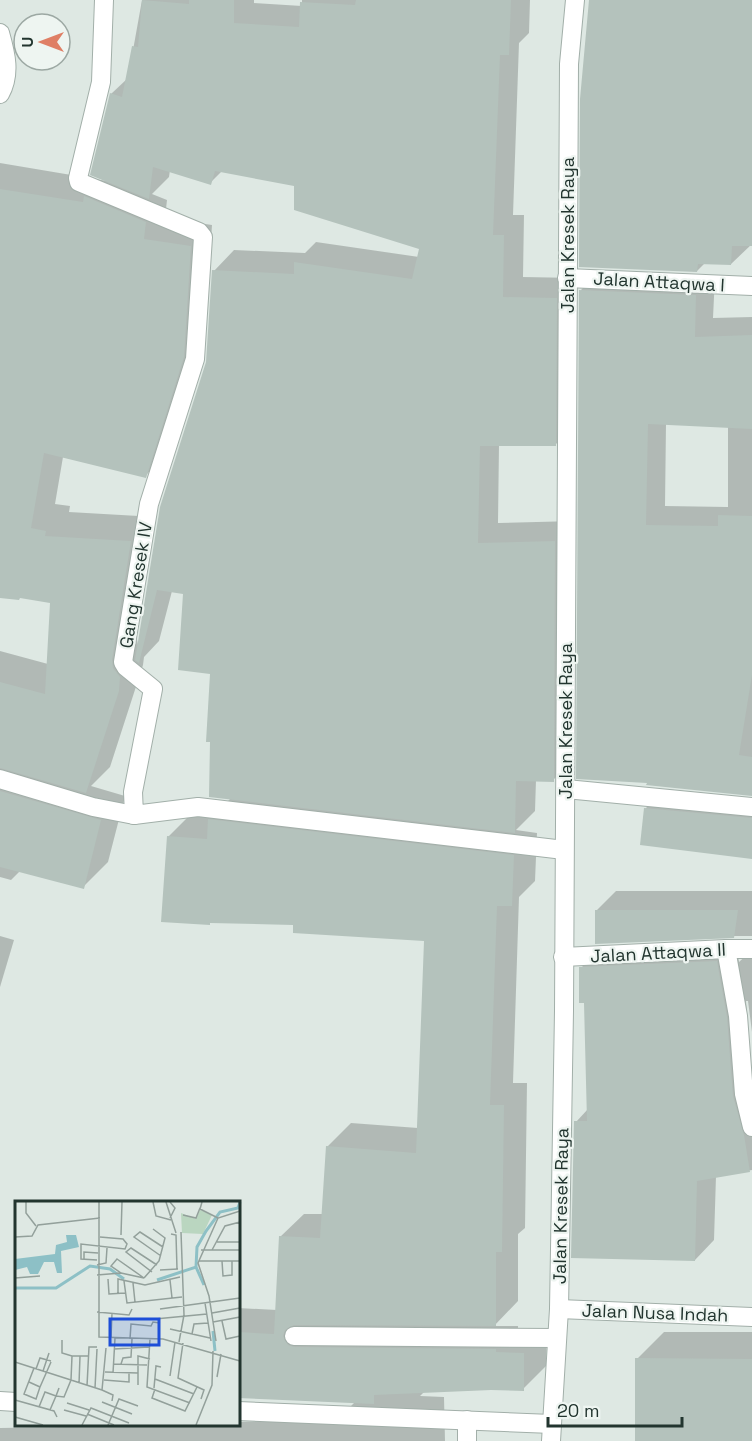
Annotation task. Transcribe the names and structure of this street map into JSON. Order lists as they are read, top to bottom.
{
  "streets": {
    "street": [
      "Jalan Kresek Raya",
      "Jalan Attaqwa I",
      "Gang Kresek IV",
      "Jalan Attaqwa II",
      "Jalan Nusa Indah"
    ]
  },
  "crossings": [
    ["Jalan Kresek Raya", "Jalan Attaqwa I"],
    ["Jalan Kresek Raya", "Jalan Attaqwa II"],
    ["Jalan Kresek Raya", "Jalan Nusa Indah"]
  ],
  "scale_bar": "20 m",
  "north": "left"
}
